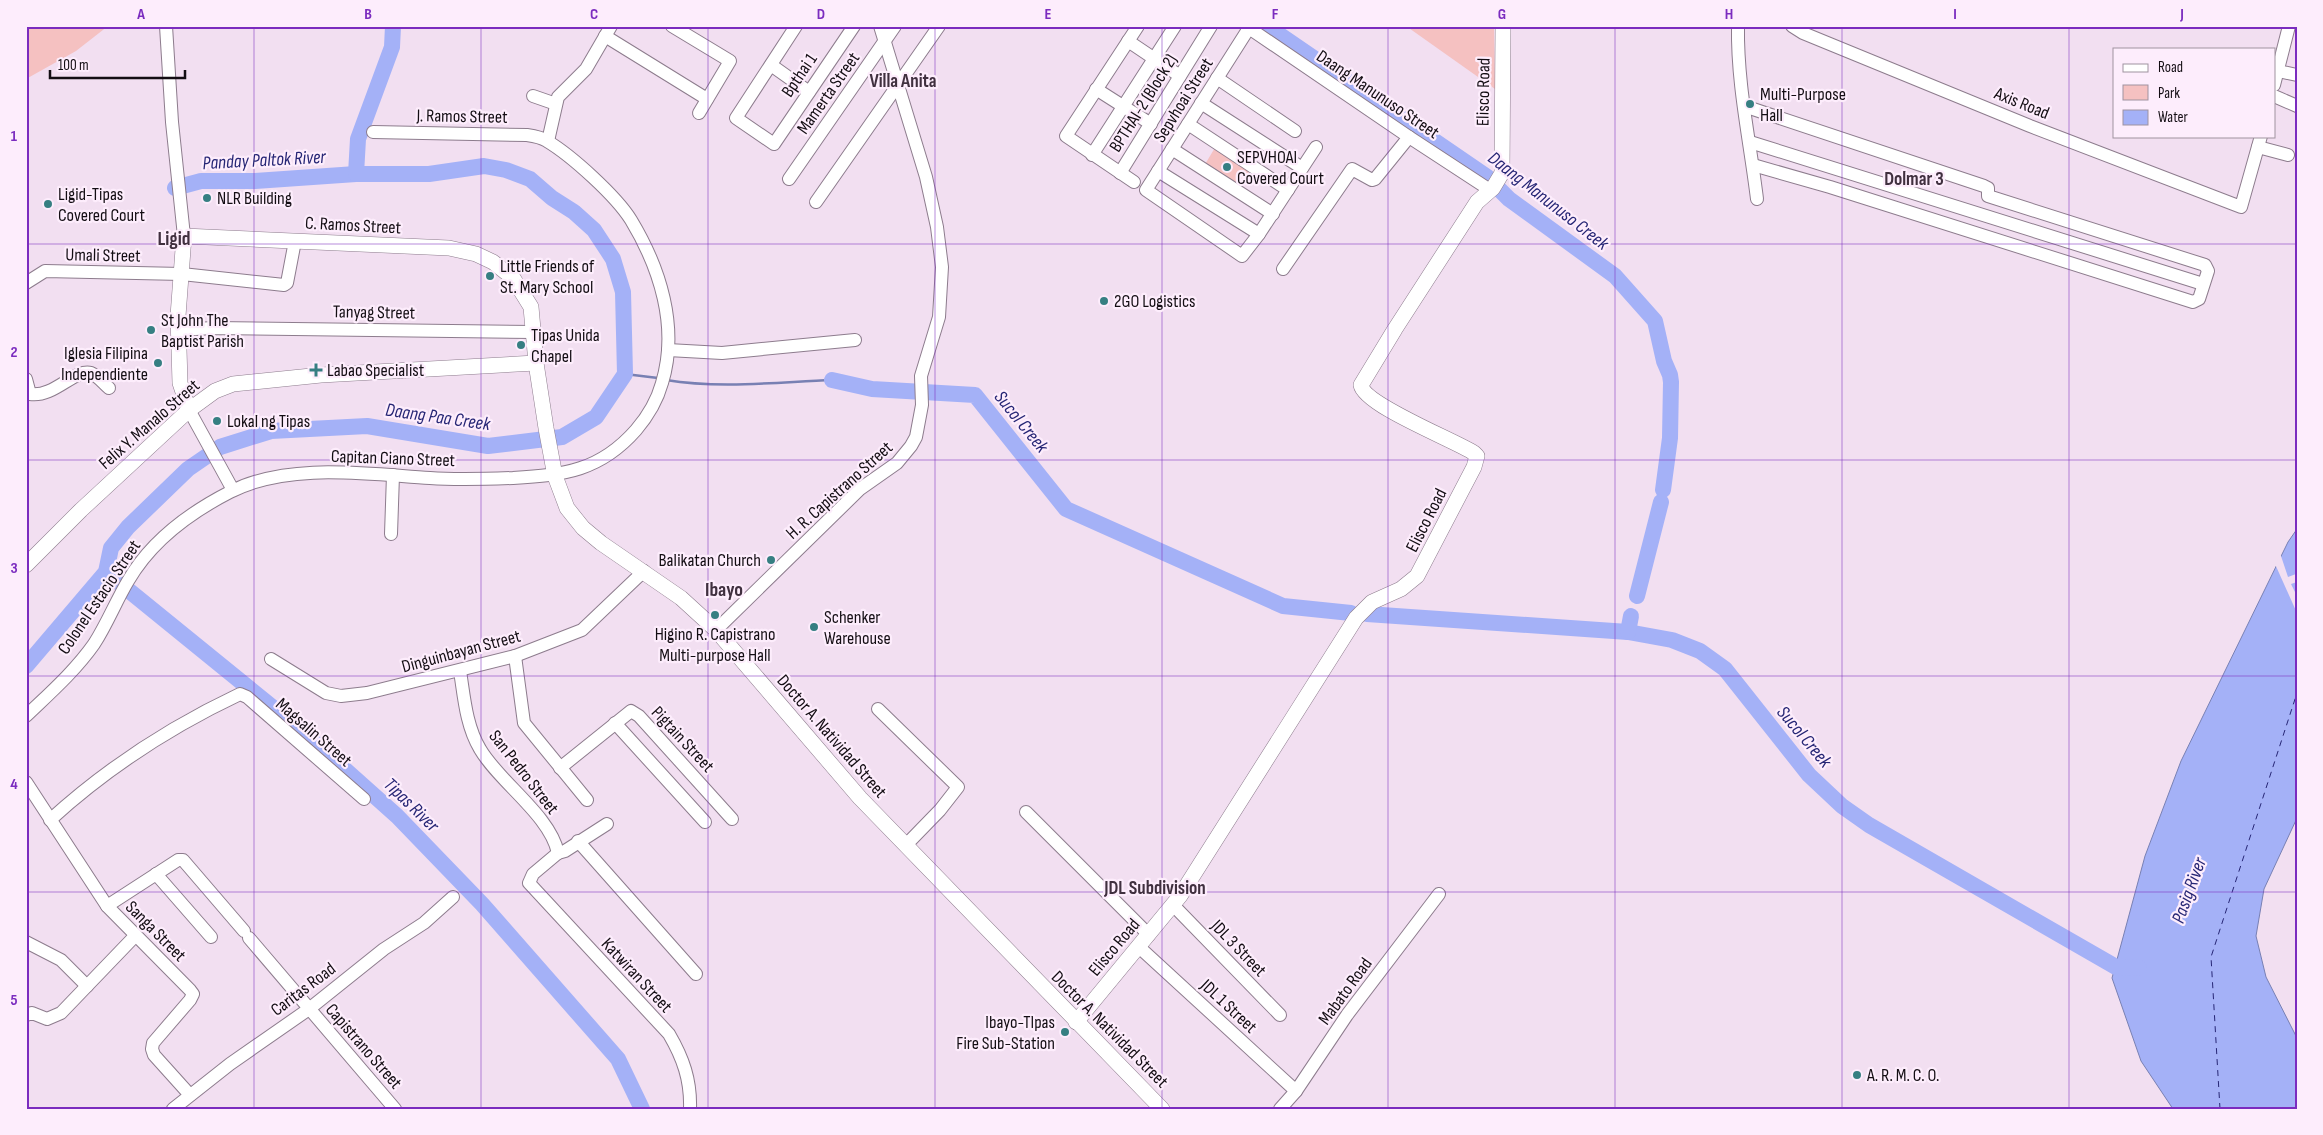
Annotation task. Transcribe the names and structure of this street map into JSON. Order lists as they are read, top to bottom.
{
  "streets": {
    "main road": [
      "Elisco Road",
      "C. Ramos Street",
      "Felix Y. Manalo Street",
      "Doctor A. Natividad Street"
    ],
    "street": [
      "Bpthai 1",
      "Mamerta Street",
      "Daang Manunuso Street",
      "Sepvhoai Street",
      "BPTHAI-2 (Block 2)",
      "Axis Road",
      "J. Ramos Street",
      "Umali Street",
      "Tanyag Street",
      "Capitan Ciano Street",
      "H. R. Capistrano Street",
      "Colonel Estacio Street",
      "Dinguinbayan Street",
      "Magsalin Street",
      "Pigtain Street",
      "San Pedro Street",
      "Sanga Street",
      "JDL 3 Street",
      "Katwiran Street",
      "Caritas Road",
      "Mabato Road",
      "JDL 1 Street",
      "Capistrano Street"
    ]
  },
  "crossings": [
    ["Elisco Road", "Daang Manunuso Street"],
    ["Elisco Road", "Doctor A. Natividad Street"],
    ["Elisco Road", "JDL 3 Street"],
    ["Elisco Road", "JDL 1 Street"],
    ["Mamerta Street", "H. R. Capistrano Street"],
    ["Daang Manunuso Street", "Sepvhoai Street"],
    ["J. Ramos Street", "Capitan Ciano Street"],
    ["J. Ramos Street", "Doctor A. Natividad Street"],
    ["C. Ramos Street", "Umali Street"],
    ["C. Ramos Street", "Tanyag Street"],
    ["C. Ramos Street", "Doctor A. Natividad Street"],
    ["Tanyag Street", "Doctor A. Natividad Street"],
    ["Felix Y. Manalo Street", "Doctor A. Natividad Street"],
    ["Capitan Ciano Street", "Colonel Estacio Street"],
    ["Capitan Ciano Street", "Doctor A. Natividad Street"],
    ["H. R. Capistrano Street", "Doctor A. Natividad Street"],
    ["Dinguinbayan Street", "Doctor A. Natividad Street"],
    ["Dinguinbayan Street", "San Pedro Street"],
    ["Magsalin Street", "Sanga Street"],
    ["San Pedro Street", "Katwiran Street"],
    ["Sanga Street", "Caritas Road"],
    ["Sanga Street", "Capistrano Street"],
    ["Caritas Road", "Capistrano Street"],
    ["Mabato Road", "JDL 1 Street"]
  ],
  "districts": [
    "Villa Anita",
    "Dolmar 3",
    "Ligid",
    "Ibayo",
    "JDL Subdivision"
  ],
  "water": [
    "Panday Paltok River",
    "Daang Manunuso Creek",
    "Daang Paa Creek",
    "Sucol Creek",
    "Tipas River",
    "Pasig River"
  ],
  "places": {
    "other": [
      "Multi-Purpose Hall",
      "SEPVHOAI Covered Court",
      "NLR Building",
      "Ligid-Tipas Covered Court",
      "Little Friends of St. Mary School",
      "2GO Logistics",
      "St John The Baptist Parish",
      "Tipas Unida Chapel",
      "Iglesia Filipina Independiente",
      "Lokal ng Tipas",
      "Balikatan Church",
      "Higino R. Capistrano Multi-purpose Hall",
      "Schenker Warehouse",
      "Ibayo-TIpas Fire Sub-Station",
      "A. R. M. C. O."
    ],
    "health": ["Labao Specialist"]
  },
  "legend": ["Road", "Park", "Water"],
  "scale_bar": "100 m",
  "grid": {
    "columns": [
      "A",
      "B",
      "C",
      "D",
      "E",
      "F",
      "G",
      "H",
      "I",
      "J"
    ],
    "rows": [
      "1",
      "2",
      "3",
      "4",
      "5"
    ]
  }
}
